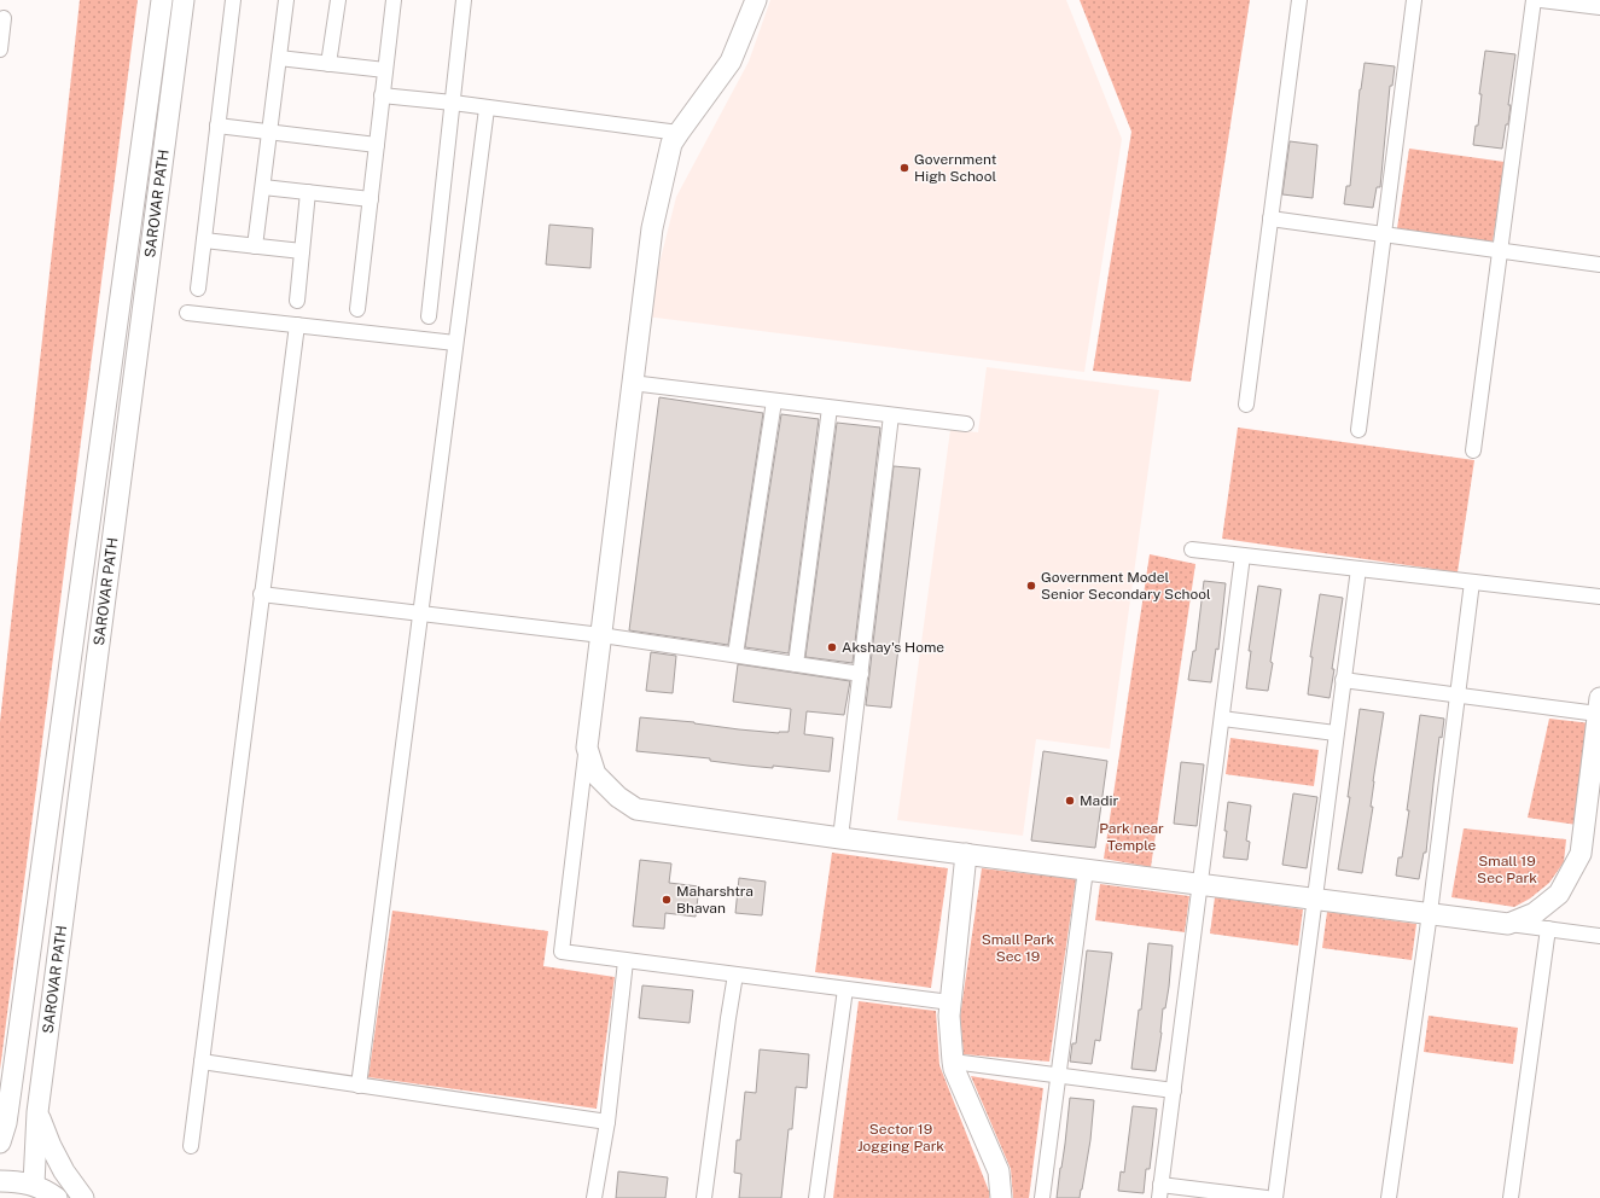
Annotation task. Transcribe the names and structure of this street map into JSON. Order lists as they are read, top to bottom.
{
  "streets": {
    "main road": ["SAROVAR PATH"]
  },
  "parks": [
    "Park near Temple",
    "Small 19 Sec Park",
    "Small Park Sec 19",
    "Sector 19 Jogging Park"
  ],
  "places": [
    "Government High School",
    "Government Model Senior Secondary School",
    "Akshay's Home",
    "Madir",
    "Maharshtra Bhavan"
  ]
}
